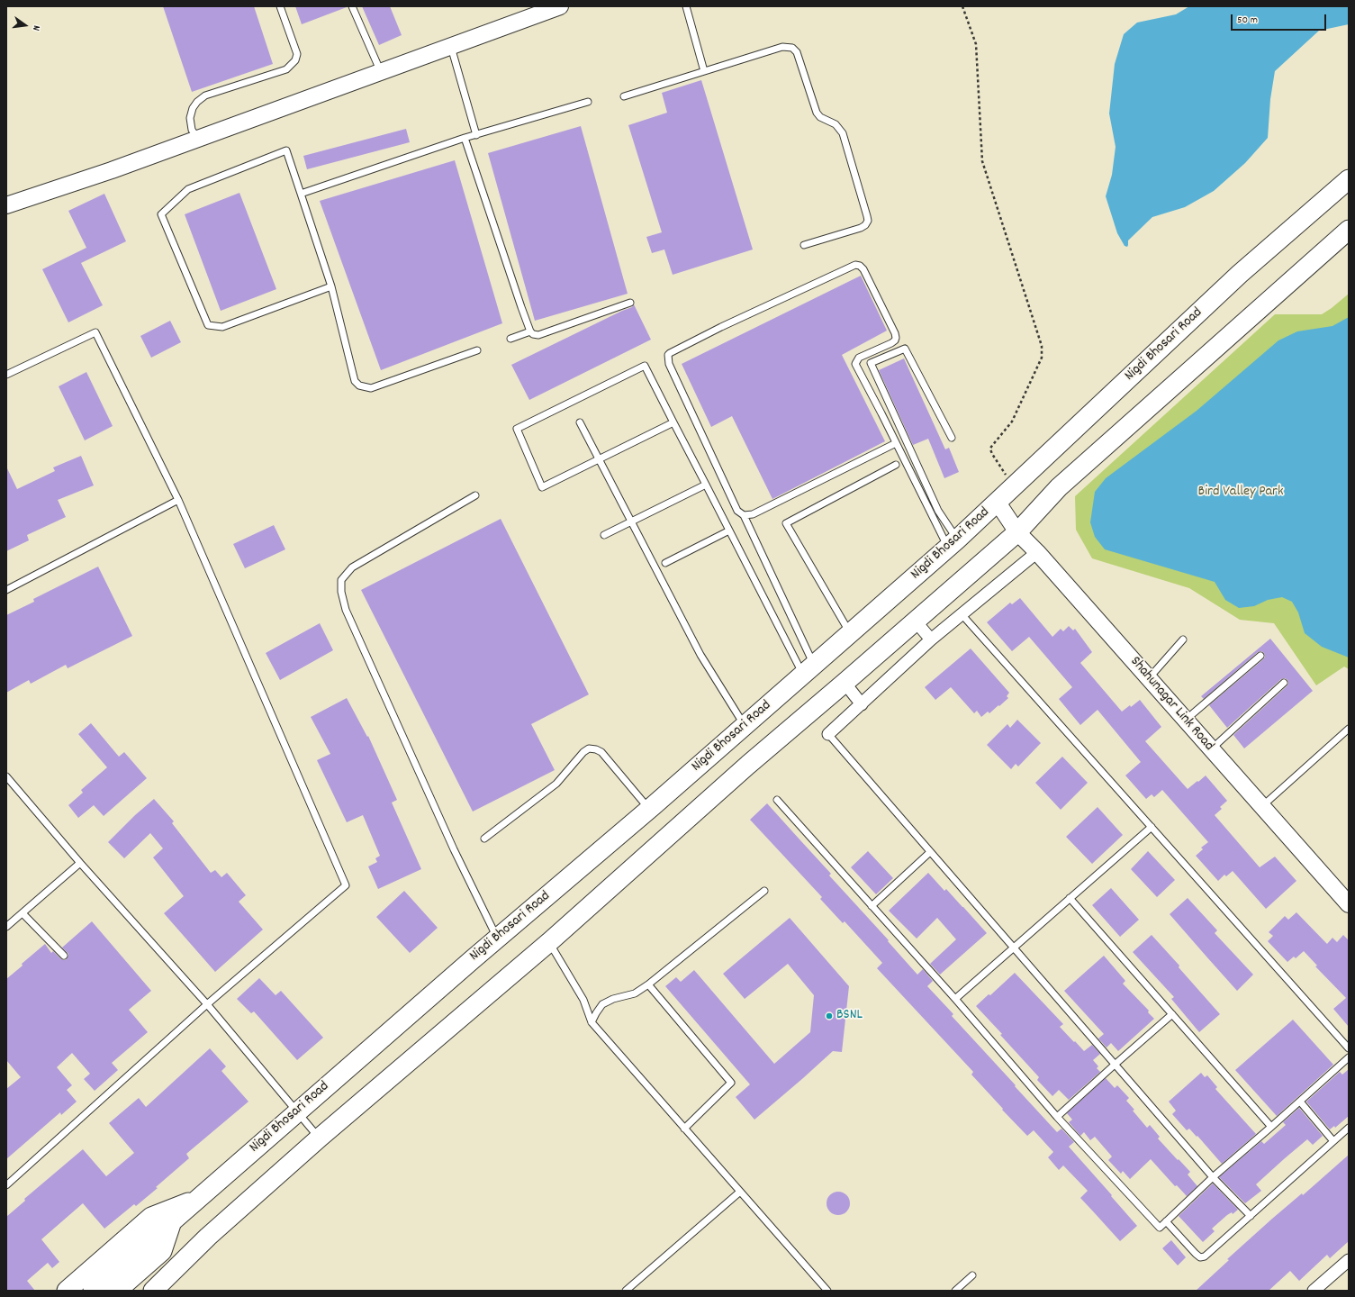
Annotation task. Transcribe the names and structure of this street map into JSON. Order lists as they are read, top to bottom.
{
  "streets": {
    "main road": ["Nigdi Bhosari Road"],
    "street": ["Shahunagar Link Road"]
  },
  "crossings": [
    ["Nigdi Bhosari Road", "Shahunagar Link Road"]
  ],
  "parks": ["Bird Valley Park"],
  "places": ["BSNL"],
  "scale_bar": "50 m",
  "north": "right"
}
